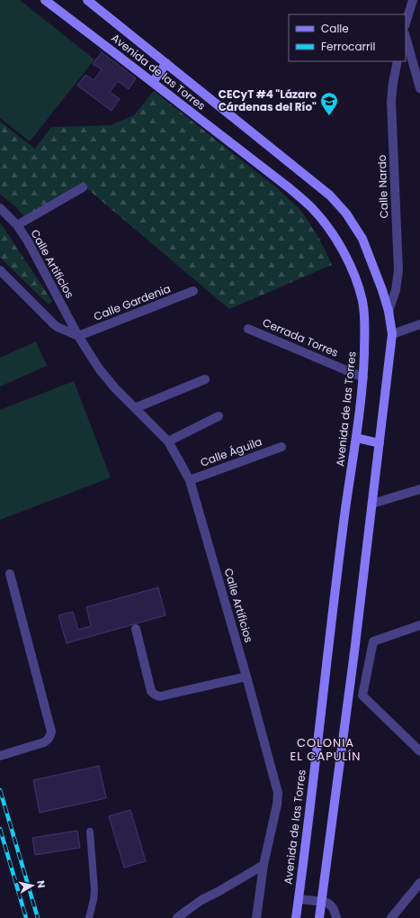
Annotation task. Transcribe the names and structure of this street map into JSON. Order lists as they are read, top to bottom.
{
  "streets": {
    "street": [
      "Avenida de las Torres",
      "Calle Nardo",
      "Calle Artificios",
      "Calle Gardenia",
      "Cerrada Torres",
      "Calle Águila"
    ]
  },
  "crossings": [
    ["Avenida de las Torres", "Calle Nardo"],
    ["Avenida de las Torres", "Cerrada Torres"],
    ["Calle Artificios", "Calle Gardenia"],
    ["Calle Artificios", "Calle Águila"]
  ],
  "districts": ["COLONIA EL CAPULÍN"],
  "places": {
    "school or university": ["CECyT #4 \"Lázaro Cárdenas del Río\""]
  },
  "legend": ["Calle", "Ferrocarril"],
  "north": "right"
}
